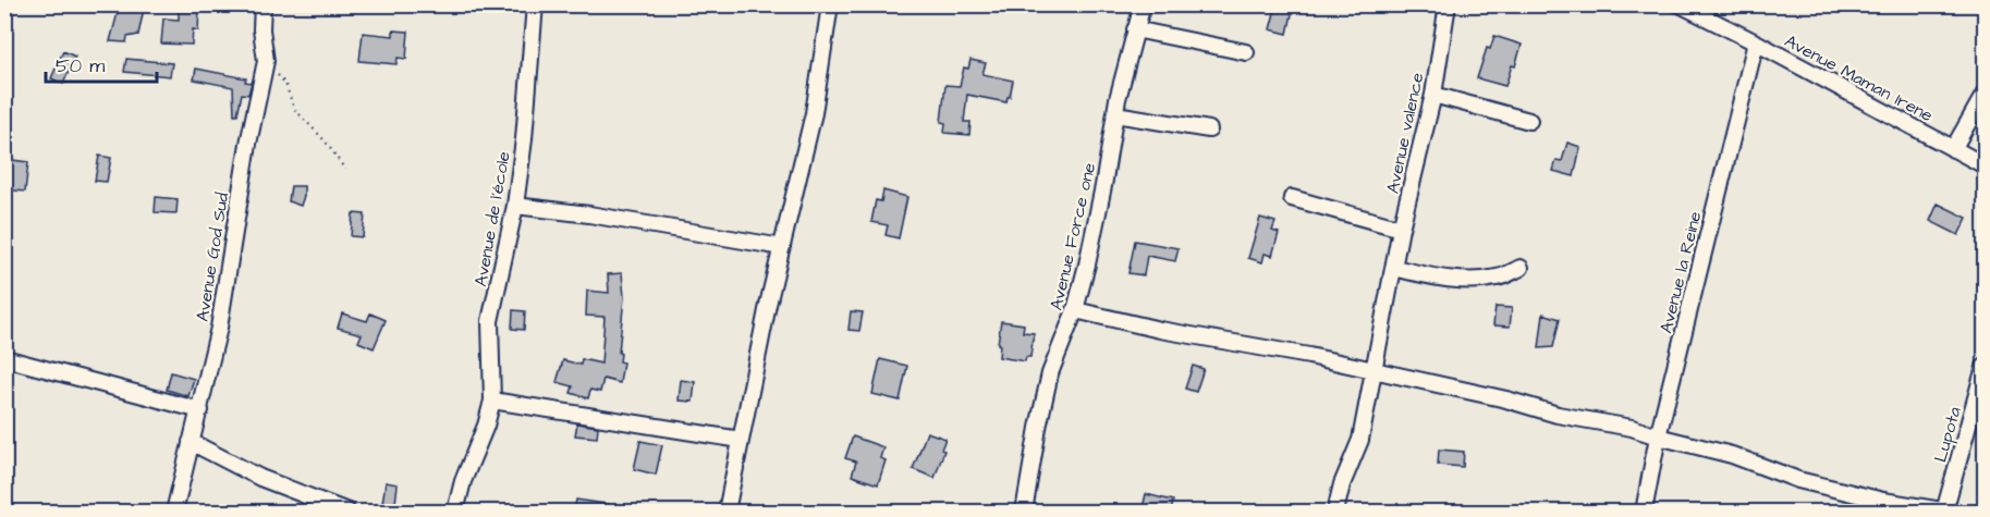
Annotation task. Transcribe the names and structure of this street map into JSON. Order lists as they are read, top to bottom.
{
  "streets": {
    "street": [
      "Avenue Maman Irene",
      "Avenue valence",
      "Avenue de l'école",
      "Avenue Force one",
      "Avenue God Sud",
      "Avenue la Reine",
      "Lupota"
    ]
  },
  "crossings": [
    ["Avenue Maman Irene", "Avenue la Reine"]
  ],
  "scale_bar": "50 m"
}
